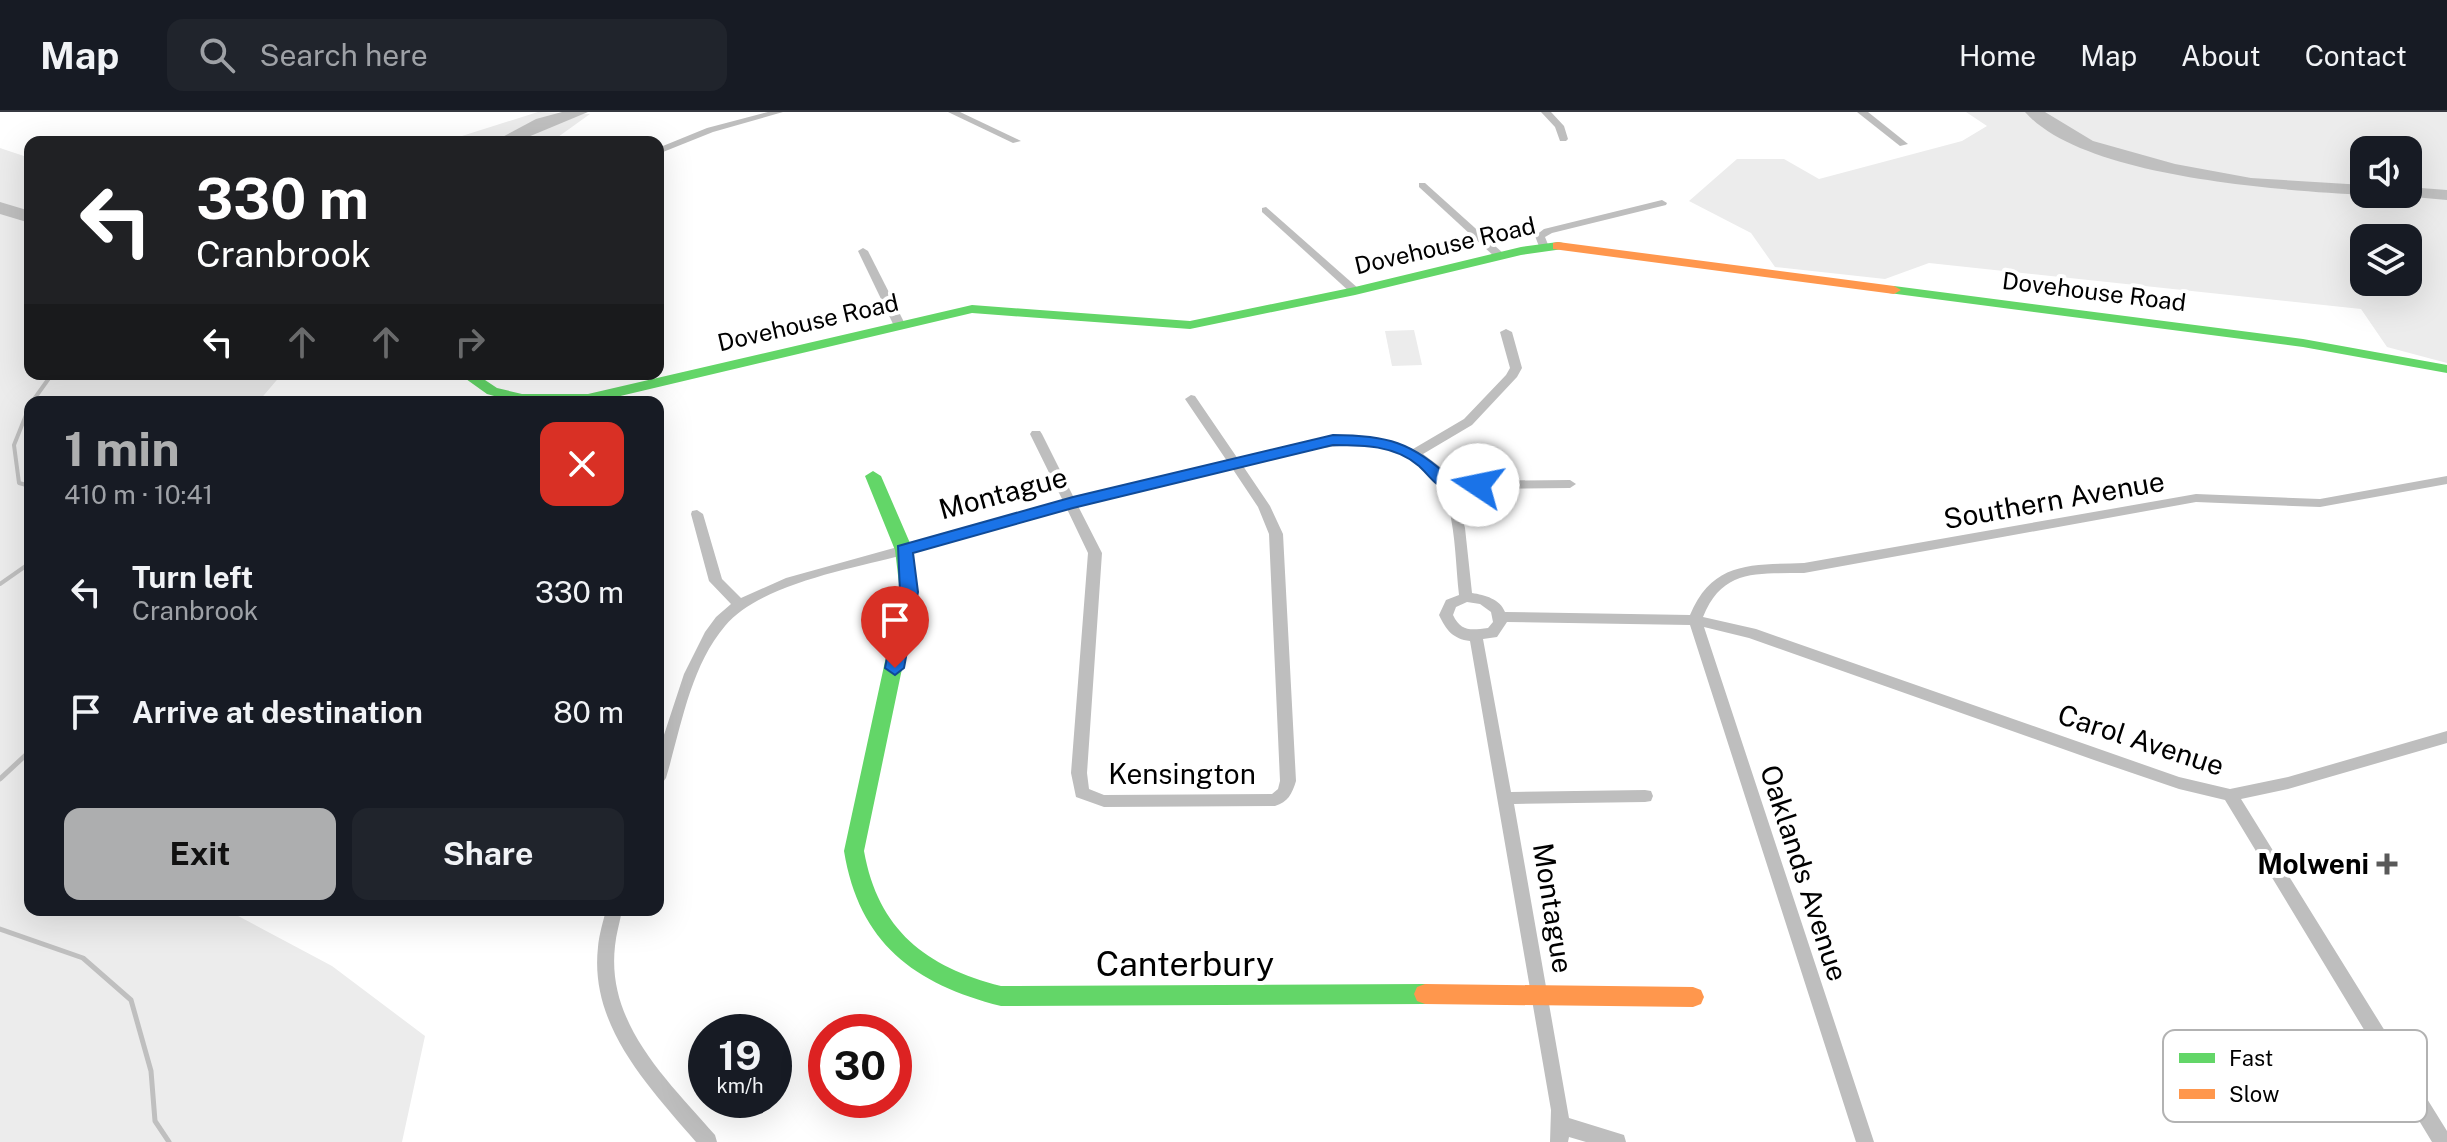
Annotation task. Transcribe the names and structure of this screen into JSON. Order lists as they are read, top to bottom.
{
  "streets": {
    "street": [
      "Dovehouse Road",
      "Montague",
      "Southern Avenue",
      "Carol Avenue",
      "Kensington",
      "Oaklands Avenue",
      "Canterbury"
    ]
  },
  "crossings": [
    ["Montague", "Carol Avenue"],
    ["Montague", "Kensington"],
    ["Montague", "Canterbury"],
    ["Southern Avenue", "Carol Avenue"],
    ["Southern Avenue", "Oaklands Avenue"],
    ["Carol Avenue", "Oaklands Avenue"]
  ],
  "places": {
    "health": ["Molweni"]
  },
  "legend": ["Fast", "Slow"],
  "page": {
    "header": "Map",
    "search": "Search here",
    "nav": [
      "Home",
      "Map",
      "About",
      "Contact"
    ],
    "turn": ["330 m", "Cranbrook"],
    "heading": ["1 min", "410 m · 10:41"],
    "list": [
      {
        "name": "Turn left",
        "note": "Cranbrook",
        "value": "330 m"
      },
      {
        "name": "Arrive at destination",
        "value": "80 m"
      }
    ],
    "buttons": ["Exit", "Share"],
    "speed": "19 km/h",
    "limit": "30"
  }
}
